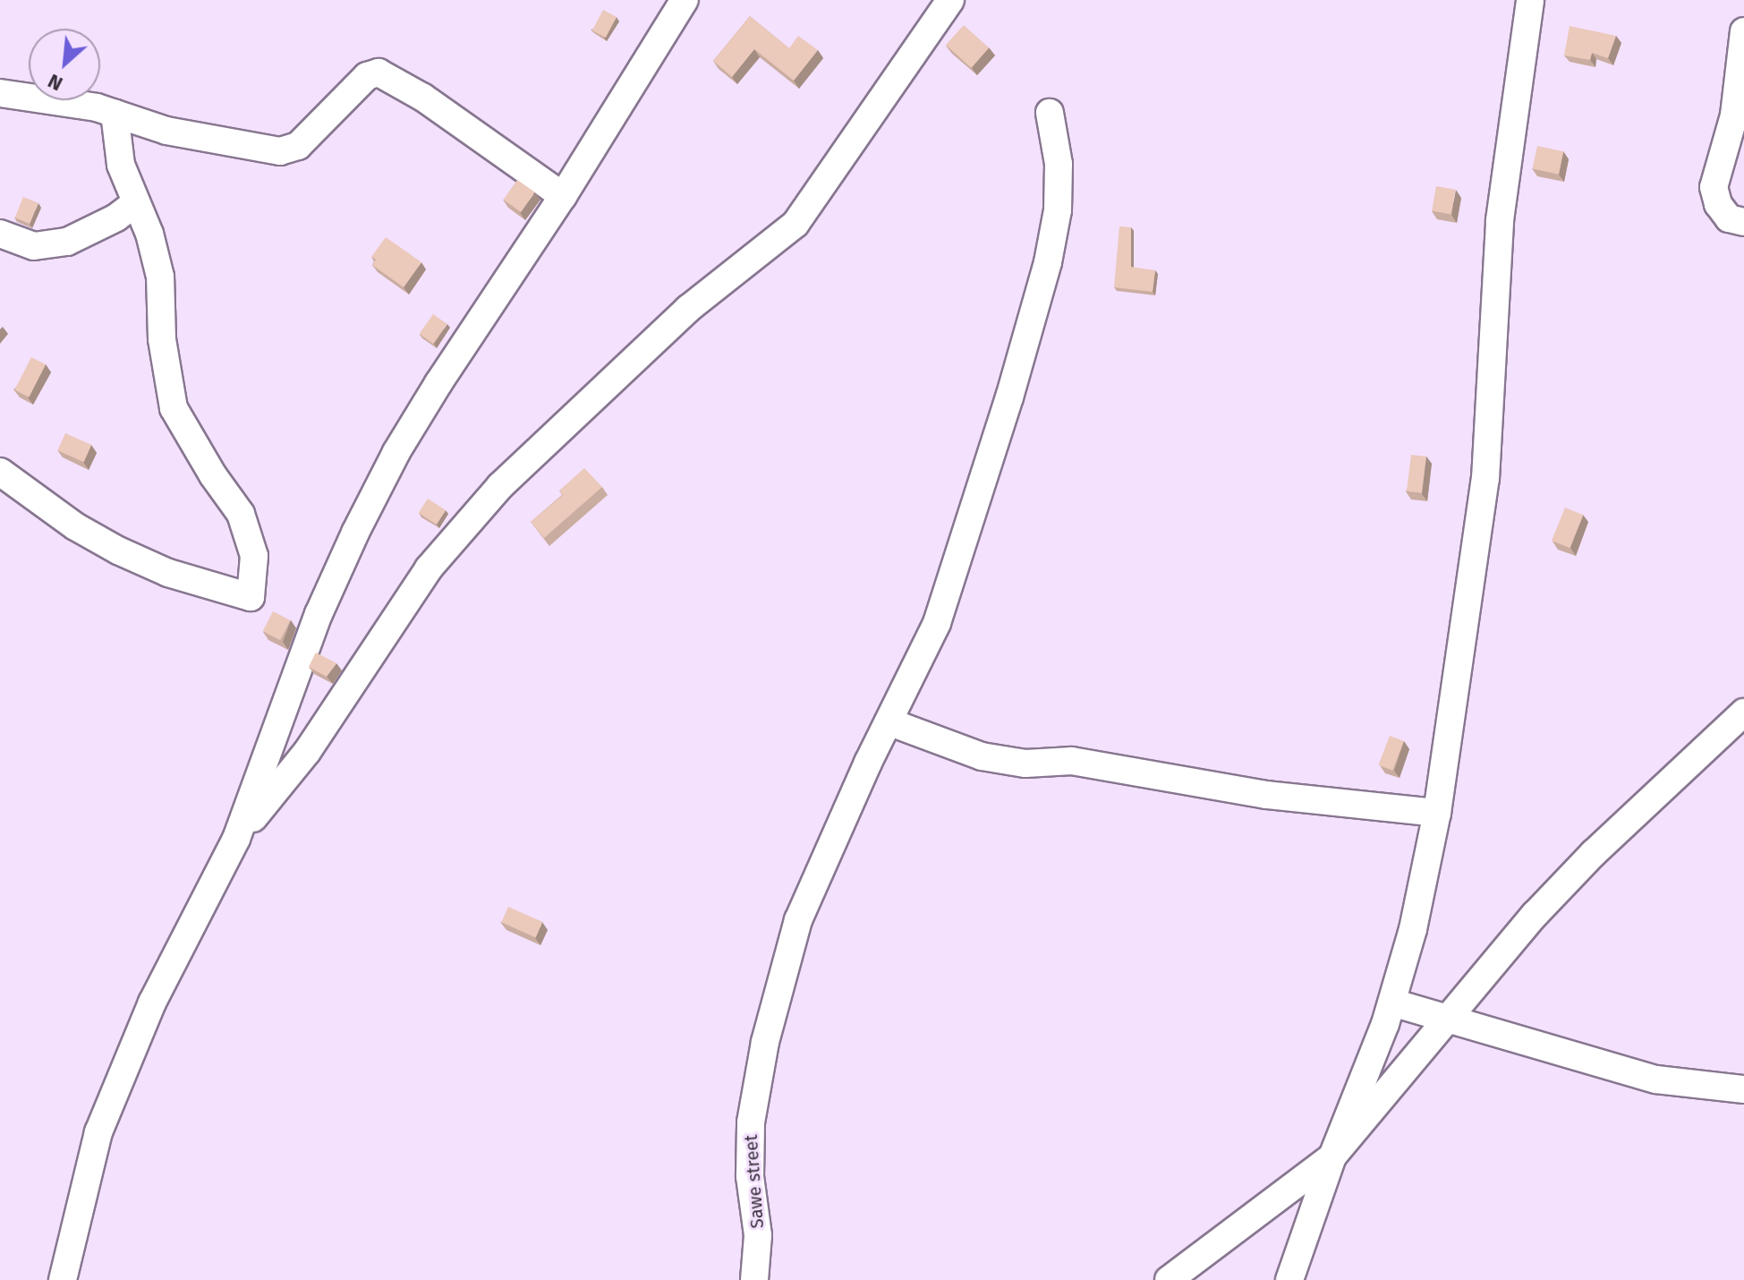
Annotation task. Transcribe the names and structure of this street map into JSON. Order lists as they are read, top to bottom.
{
  "streets": {
    "street": ["Sawe street"]
  },
  "north": "bottom left"
}
